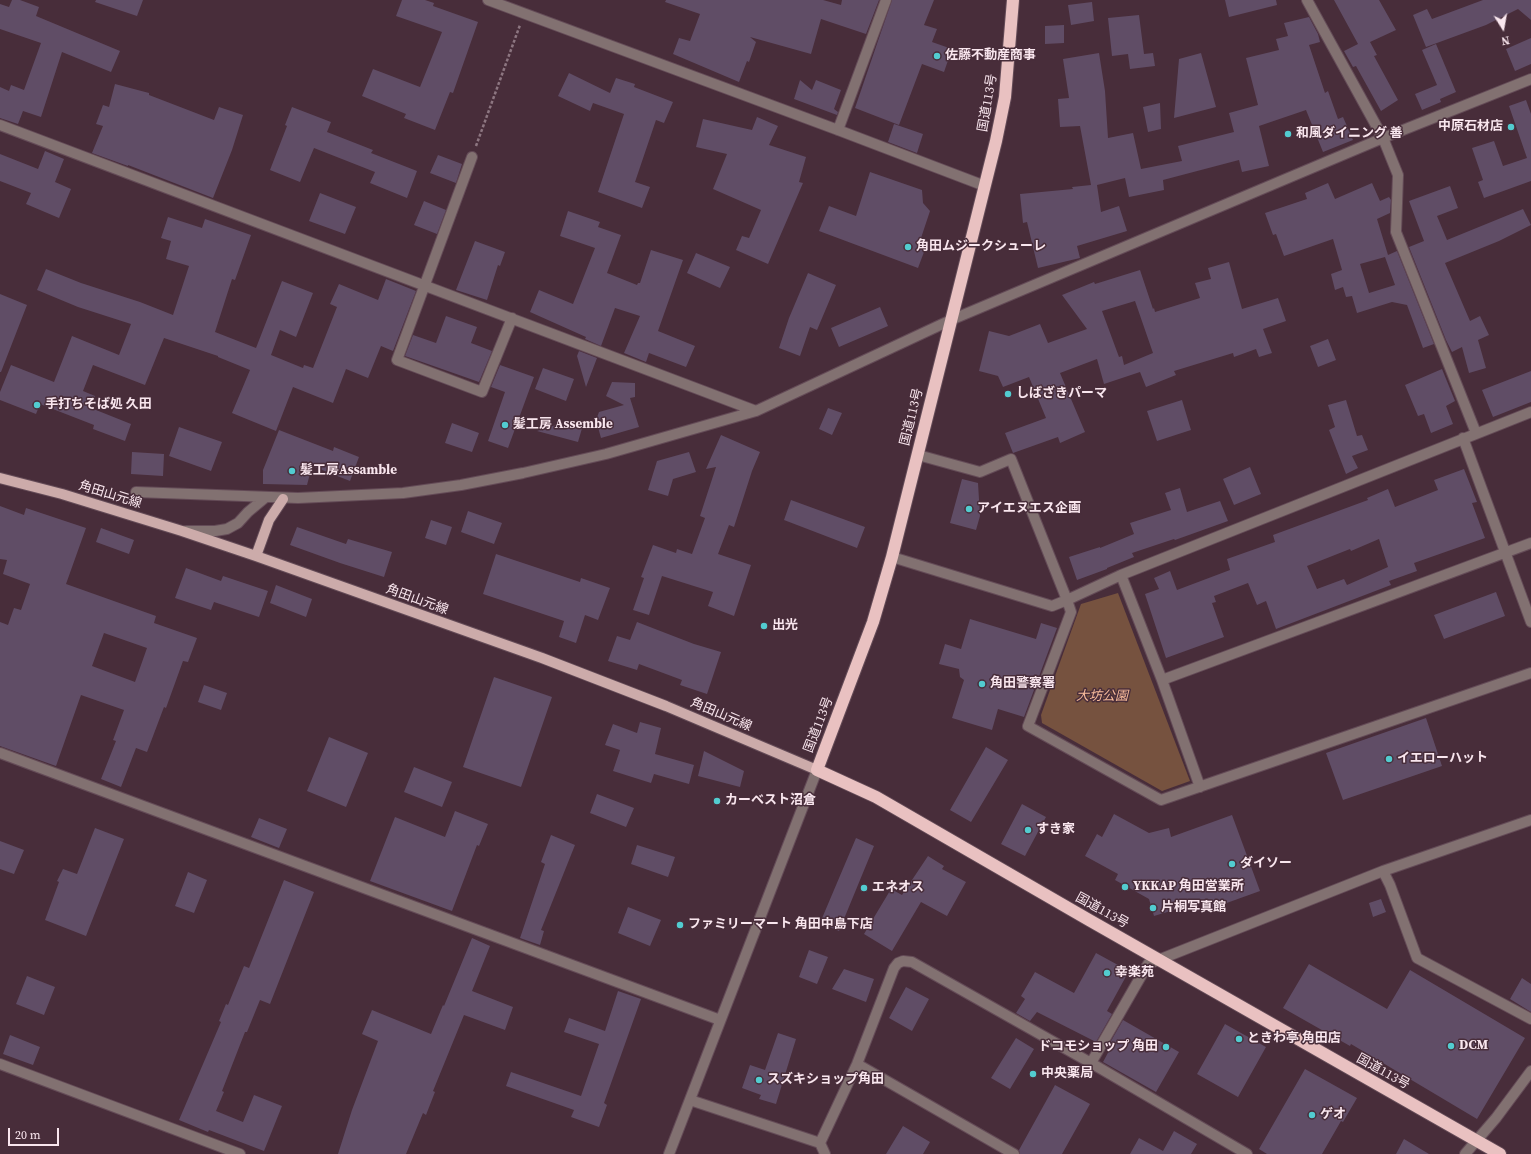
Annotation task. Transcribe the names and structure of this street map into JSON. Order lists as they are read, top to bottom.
{
  "streets": {
    "highway": ["国道113号"],
    "main road": ["角田山元線"]
  },
  "crossings": [
    ["国道113号", "角田山元線"]
  ],
  "parks": ["大坊公園"],
  "places": [
    "佐藤不動産商事",
    "中原石材店",
    "和風ダイニング 善",
    "角田ムジークシューレ",
    "しばざきパーマ",
    "手打ちそば処 久田",
    "髪工房 Assemble",
    "髪工房Assamble",
    "アイエヌエス企画",
    "出光",
    "角田警察署",
    "イエローハット",
    "カーベスト沼倉",
    "すき家",
    "ダイソー",
    "YKKAP 角田営業所",
    "エネオス",
    "片桐写真館",
    "ファミリーマート 角田中島下店",
    "幸楽苑",
    "ときわ亭 角田店",
    "DCM",
    "ドコモショップ 角田",
    "中央薬局",
    "スズキショップ角田",
    "ゲオ"
  ],
  "scale_bar": "20 m",
  "north": "bottom"
}
